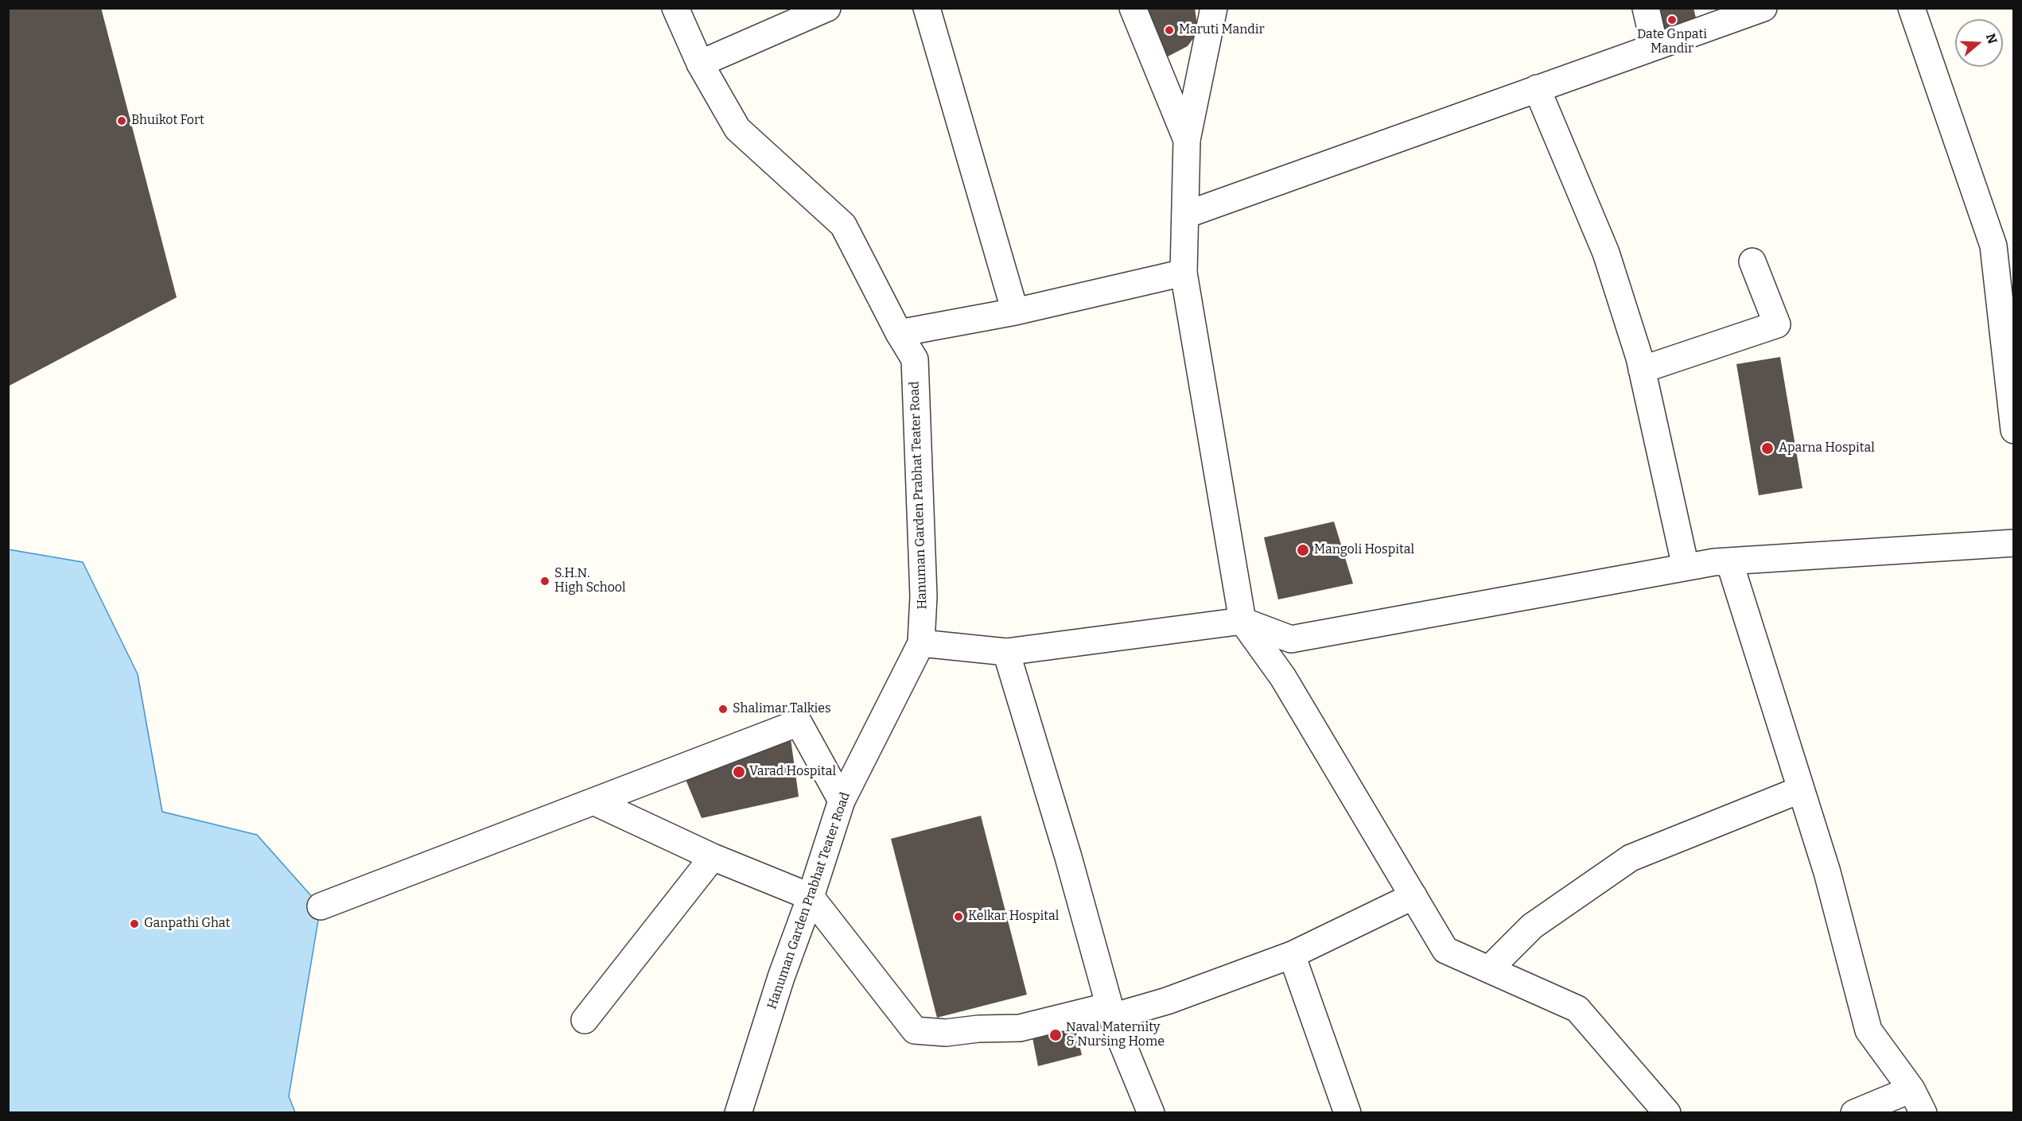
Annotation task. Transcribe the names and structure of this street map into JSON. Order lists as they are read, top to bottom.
{
  "streets": {
    "street": ["Hanuman Garden Prabhat Teater Road"]
  },
  "places": [
    "Date Gnpati Mandir",
    "Maruti Mandir",
    "Bhuikot Fort",
    "Aparna Hospital",
    "Mangoli Hospital",
    "S.H.N. High School",
    "Shalimar Talkies",
    "Varad Hospital",
    "Kelkar Hospital",
    "Ganpathi Ghat",
    "Naval Maternity & Nursing Home"
  ],
  "north": "right"
}
